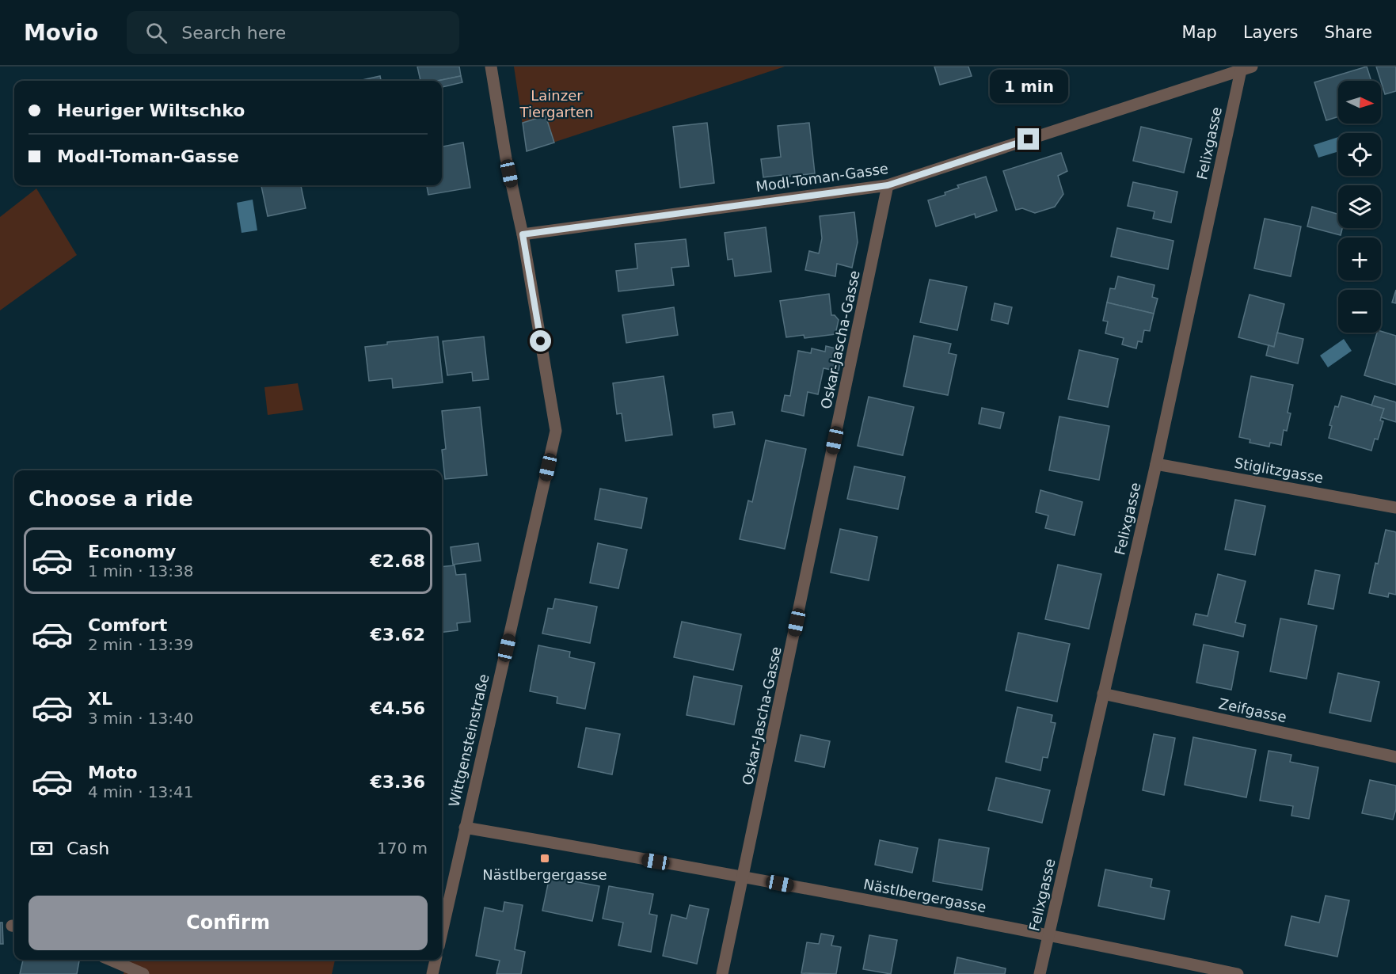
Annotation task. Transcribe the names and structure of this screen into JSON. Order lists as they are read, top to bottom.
{
  "streets": {
    "street": [
      "Felixgasse",
      "Modl-Toman-Gasse",
      "Oskar-Jascha-Gasse",
      "Stiglitzgasse",
      "Zeifgasse",
      "Wittgensteinstraße",
      "Nästlbergergasse"
    ]
  },
  "crossings": [
    ["Felixgasse", "Modl-Toman-Gasse"],
    ["Felixgasse", "Stiglitzgasse"],
    ["Felixgasse", "Zeifgasse"],
    ["Felixgasse", "Nästlbergergasse"],
    ["Modl-Toman-Gasse", "Oskar-Jascha-Gasse"],
    ["Modl-Toman-Gasse", "Wittgensteinstraße"],
    ["Oskar-Jascha-Gasse", "Nästlbergergasse"],
    ["Wittgensteinstraße", "Nästlbergergasse"]
  ],
  "parks": ["Lainzer Tiergarten"],
  "places": {
    "transit": ["Nästlbergergasse"]
  },
  "north": "right",
  "page": {
    "header": "Movio",
    "search": "Search here",
    "nav": ["Map", "Layers", "Share"],
    "bubble": "1 min",
    "map_buttons": ["+", "−"],
    "banner": ["Heuriger Wiltschko", "Modl-Toman-Gasse"],
    "heading": "Choose a ride",
    "list": [
      {
        "name": "Economy",
        "note": "1 min · 13:38",
        "value": "€2.68"
      },
      {
        "name": "Comfort",
        "note": "2 min · 13:39",
        "value": "€3.62"
      },
      {
        "name": "XL",
        "note": "3 min · 13:40",
        "value": "€4.56"
      },
      {
        "name": "Moto",
        "note": "4 min · 13:41",
        "value": "€3.36"
      }
    ],
    "pay": ["Cash", "170 m"],
    "buttons": "Confirm"
  }
}
